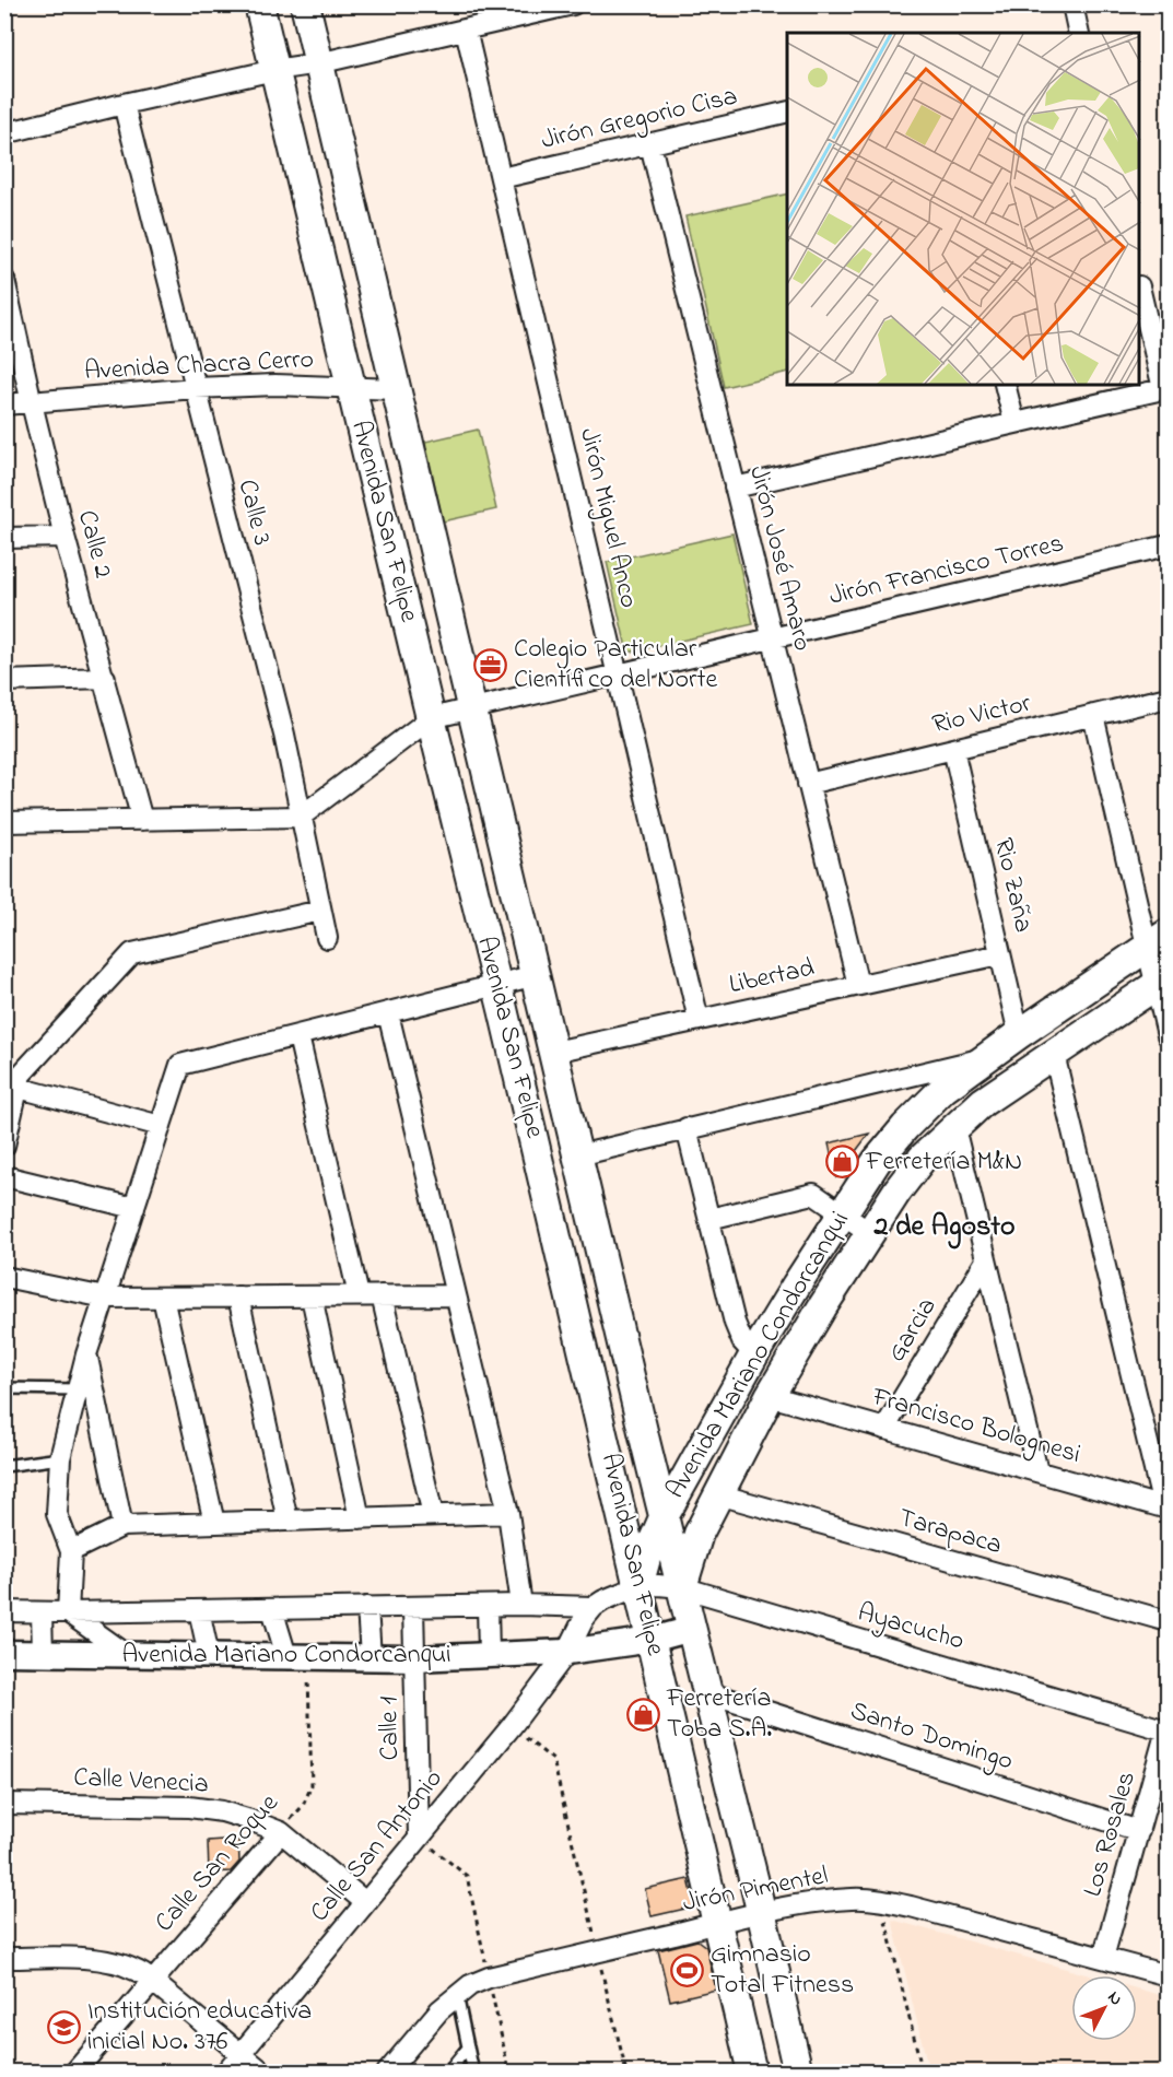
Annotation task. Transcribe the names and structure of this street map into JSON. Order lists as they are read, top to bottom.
{
  "streets": {
    "main road": ["Avenida San Felipe", "Avenida Mariano Condorcanqui"],
    "street": [
      "Jirón Gregorio Cisa",
      "Avenida Chacra Cerro",
      "Calle 3",
      "Jirón Miguel Anco",
      "Calle 2",
      "Jirón José Amaro",
      "Jirón Francisco Torres",
      "Rio Victor",
      "Rio Zaña",
      "Libertad",
      "Garcia",
      "Francisco Bolognesi",
      "Tarapaca",
      "Ayacucho",
      "Calle 1",
      "Santo Domingo",
      "Calle Venecia",
      "Los Rosales",
      "Calle San Antonio",
      "Calle San Roque",
      "Jirón Pimentel"
    ]
  },
  "crossings": [
    ["Jirón Gregorio Cisa", "Jirón Miguel Anco"],
    ["Jirón Gregorio Cisa", "Jirón José Amaro"],
    ["Avenida Chacra Cerro", "Calle 3"],
    ["Avenida Chacra Cerro", "Avenida San Felipe"],
    ["Avenida Chacra Cerro", "Calle 2"],
    ["Jirón Miguel Anco", "Jirón Francisco Torres"],
    ["Jirón Miguel Anco", "Libertad"],
    ["Avenida San Felipe", "Jirón Francisco Torres"],
    ["Avenida San Felipe", "Libertad"],
    ["Avenida San Felipe", "Avenida Mariano Condorcanqui"],
    ["Avenida San Felipe", "Ayacucho"],
    ["Avenida San Felipe", "Santo Domingo"],
    ["Avenida San Felipe", "Jirón Pimentel"],
    ["Jirón José Amaro", "Jirón Francisco Torres"],
    ["Jirón José Amaro", "Rio Victor"],
    ["Jirón José Amaro", "Libertad"],
    ["Rio Victor", "Rio Zaña"],
    ["Rio Zaña", "Libertad"],
    ["Rio Zaña", "Avenida Mariano Condorcanqui"],
    ["Garcia", "Francisco Bolognesi"],
    ["Avenida Mariano Condorcanqui", "Francisco Bolognesi"],
    ["Avenida Mariano Condorcanqui", "Tarapaca"],
    ["Avenida Mariano Condorcanqui", "Ayacucho"],
    ["Avenida Mariano Condorcanqui", "Calle 1"],
    ["Avenida Mariano Condorcanqui", "Calle San Antonio"],
    ["Avenida Mariano Condorcanqui", "Calle San Roque"],
    ["Ayacucho", "Los Rosales"],
    ["Calle 1", "Calle San Antonio"],
    ["Santo Domingo", "Los Rosales"],
    ["Calle Venecia", "Calle San Antonio"],
    ["Calle Venecia", "Calle San Roque"],
    ["Los Rosales", "Jirón Pimentel"]
  ],
  "districts": ["2 de Agosto"],
  "places": {
    "office": ["Colegio Particular Científico del Norte"],
    "shop": ["Ferretería M&N", "Ferretería Toba S.A."],
    "sports": ["Gimnasio Total Fitness"],
    "school or university": ["Institución educativa inicial No. 376"]
  },
  "north": "top right"
}
